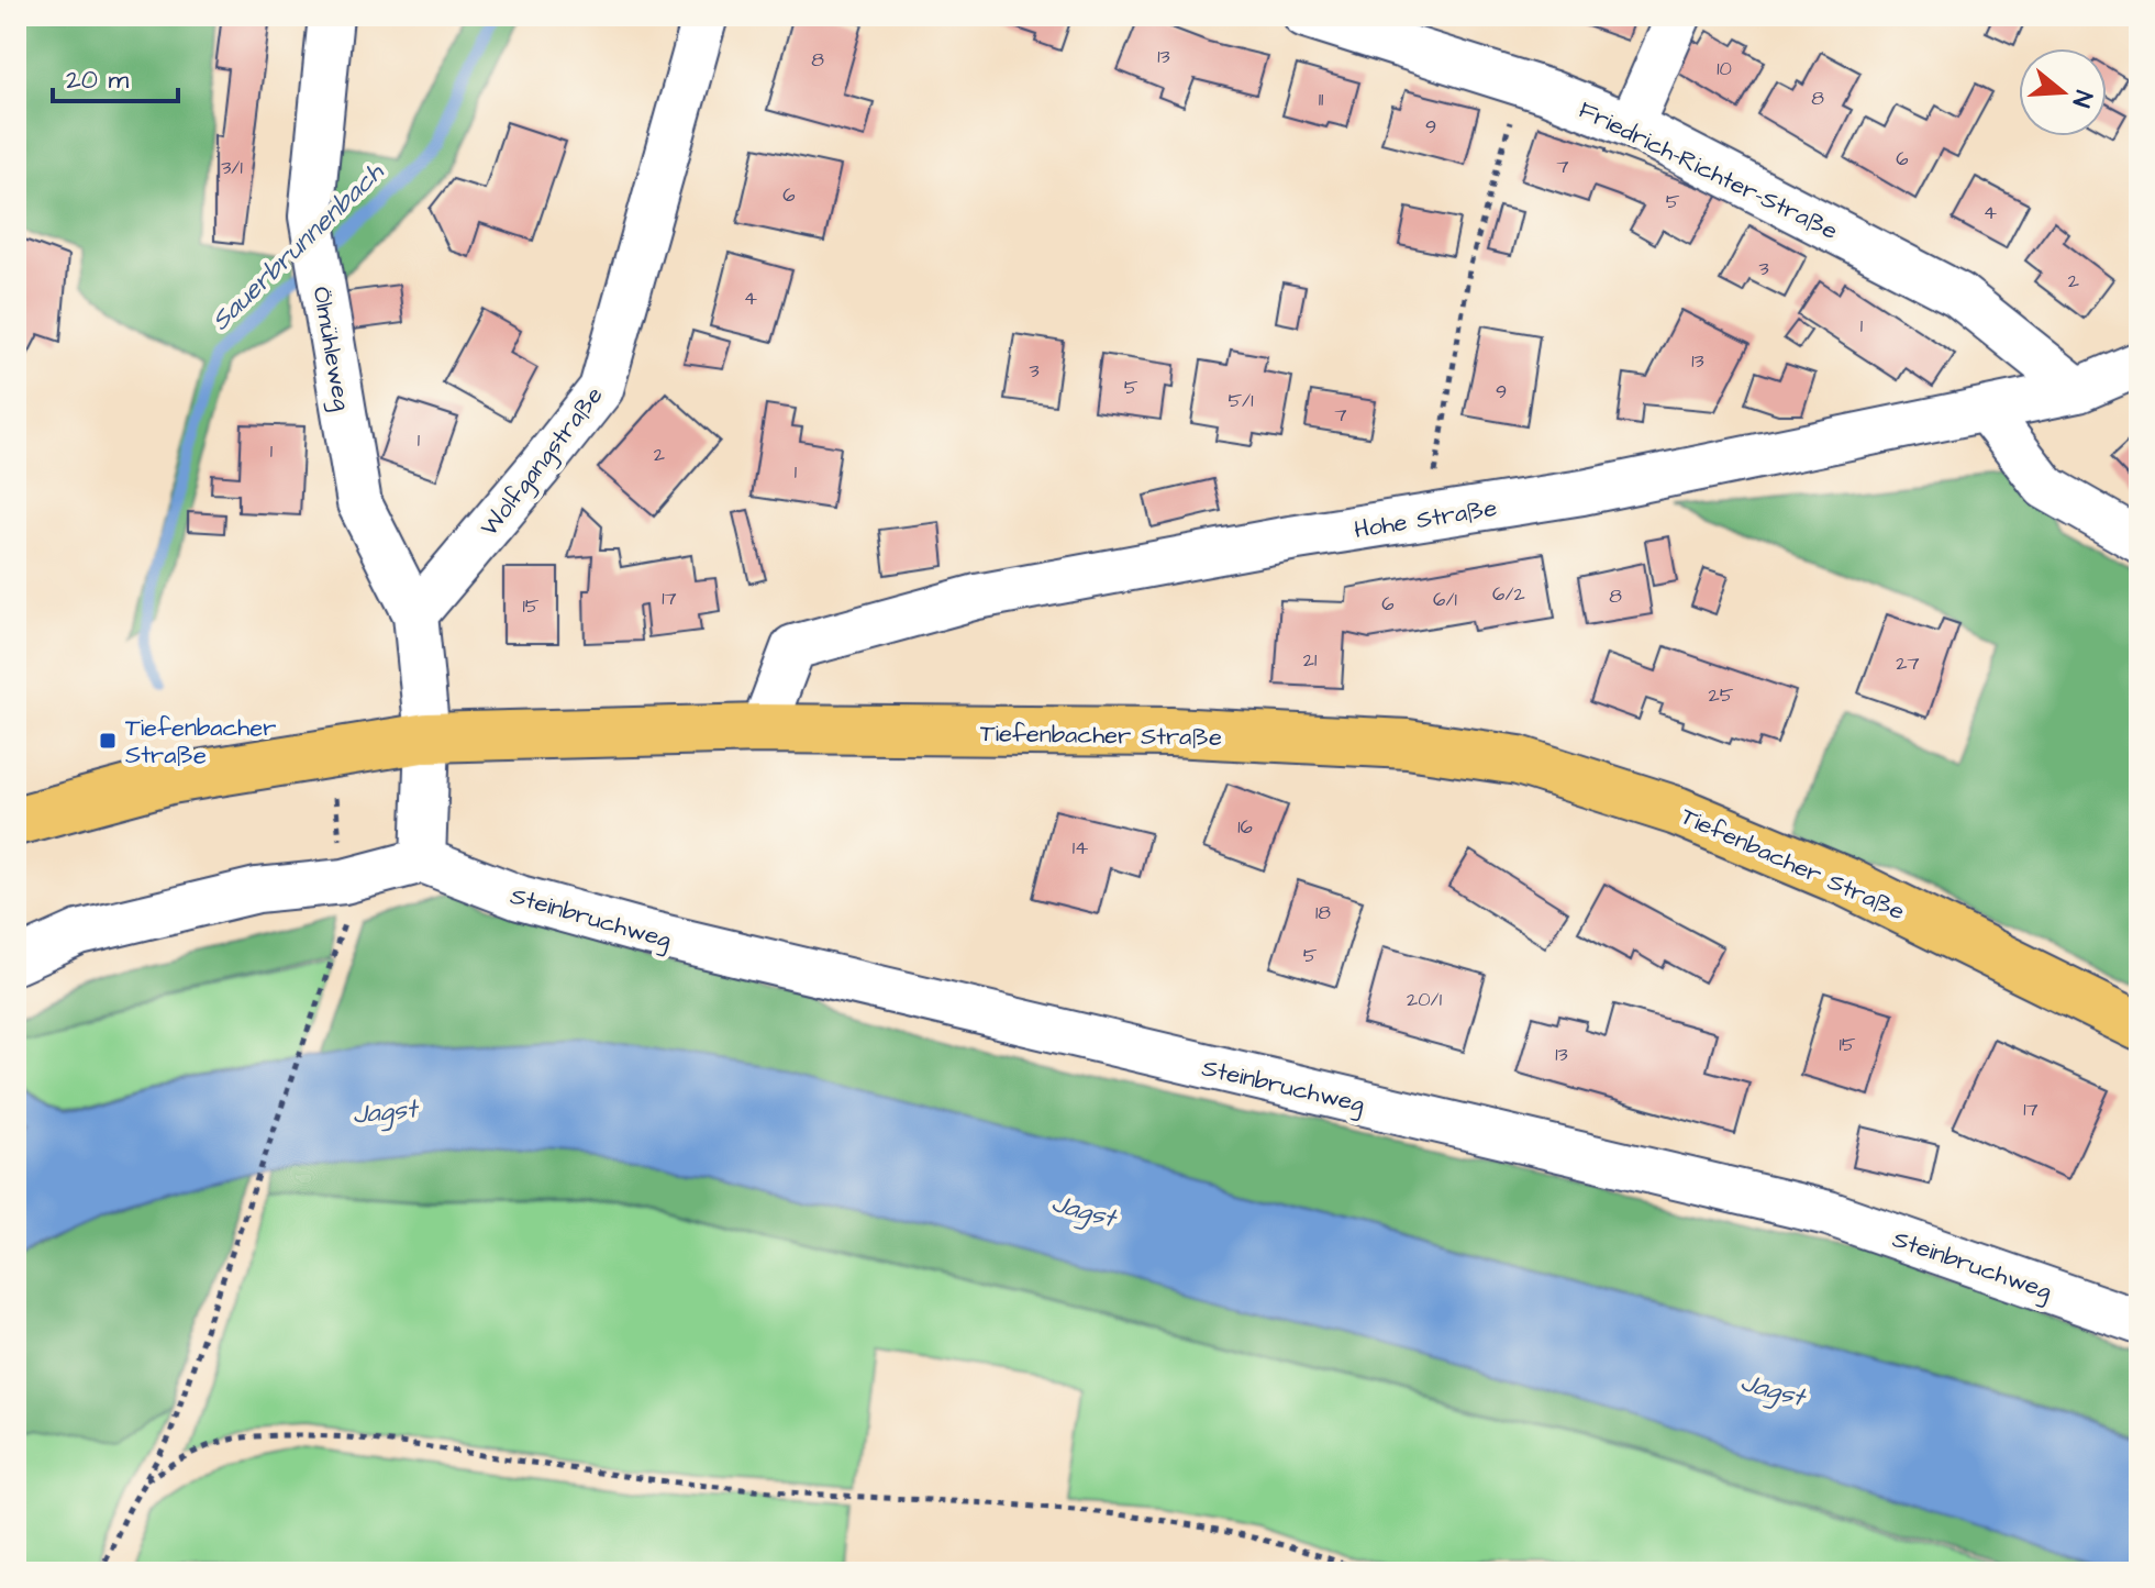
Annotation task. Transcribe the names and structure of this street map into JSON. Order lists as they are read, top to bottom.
{
  "streets": {
    "main road": ["Tiefenbacher Straße"],
    "street": [
      "Friedrich-Richter-Straße",
      "Ölmühleweg",
      "Wolfgangstraße",
      "Hohe Straße",
      "Steinbruchweg"
    ]
  },
  "crossings": [
    ["Friedrich-Richter-Straße", "Hohe Straße"],
    ["Ölmühleweg", "Wolfgangstraße"],
    ["Hohe Straße", "Tiefenbacher Straße"]
  ],
  "water": ["Sauerbrunnenbach", "Jagst"],
  "places": {
    "transit": ["Tiefenbacher Straße"]
  },
  "house_numbers": [
    "13",
    "8",
    "10",
    "8",
    "11",
    "9",
    "6",
    "7",
    "3/1",
    "6",
    "5",
    "4",
    "3",
    "2",
    "4",
    "1",
    "13",
    "3",
    "5",
    "9",
    "5/1",
    "7",
    "1",
    "1",
    "2",
    "1",
    "6/2",
    "8",
    "17",
    "6/1",
    "6",
    "15",
    "21",
    "27",
    "25",
    "16",
    "14",
    "18",
    "5",
    "20/1",
    "15",
    "13",
    "17"
  ],
  "scale_bar": "20 m",
  "north": "right"
}
